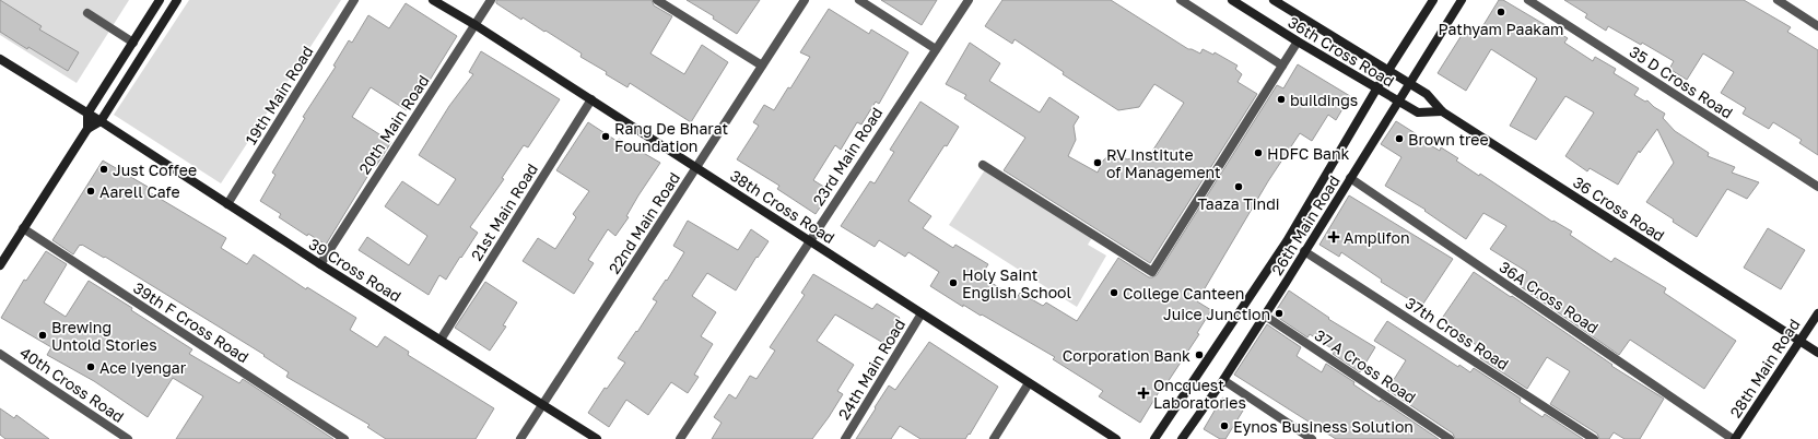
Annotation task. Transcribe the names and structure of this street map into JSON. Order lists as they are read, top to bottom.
{
  "streets": {
    "street": [
      "36th Cross Road",
      "35 D Cross Road",
      "19th Main Road",
      "20th Main Road",
      "23rd Main Road",
      "38th Cross Road",
      "36 Cross Road",
      "21st Main Road",
      "22nd Main Road",
      "26th Main Road",
      "39 Cross Road",
      "36A Cross Road",
      "39th F Cross Road",
      "37th Cross Road",
      "37 A Cross Road",
      "28th Main Road",
      "24th Main Road",
      "40th Cross Road"
    ]
  },
  "crossings": [
    ["36th Cross Road", "36 Cross Road"],
    ["36th Cross Road", "26th Main Road"],
    ["19th Main Road", "39 Cross Road"],
    ["20th Main Road", "38th Cross Road"],
    ["20th Main Road", "39 Cross Road"],
    ["23rd Main Road", "38th Cross Road"],
    ["38th Cross Road", "21st Main Road"],
    ["38th Cross Road", "22nd Main Road"],
    ["38th Cross Road", "24th Main Road"],
    ["36 Cross Road", "26th Main Road"],
    ["36 Cross Road", "28th Main Road"],
    ["21st Main Road", "39 Cross Road"],
    ["22nd Main Road", "39 Cross Road"],
    ["26th Main Road", "36A Cross Road"],
    ["26th Main Road", "37th Cross Road"],
    ["26th Main Road", "37 A Cross Road"],
    ["36A Cross Road", "28th Main Road"]
  ],
  "places": {
    "other": [
      "Pathyam Paakam",
      "buildings",
      "Rang De Bharat Foundation",
      "Brown tree",
      "HDFC Bank",
      "RV Institute of Management",
      "Just Coffee",
      "Taaza Tindi",
      "Aarell Cafe",
      "Holy Saint English School",
      "College Canteen",
      "Juice Junction",
      "Brewing Untold Stories",
      "Corporation Bank",
      "Ace Iyengar",
      "Eynos Business Solution"
    ],
    "health": ["Amplifon", "Oncquest Laboratories"]
  }
}
